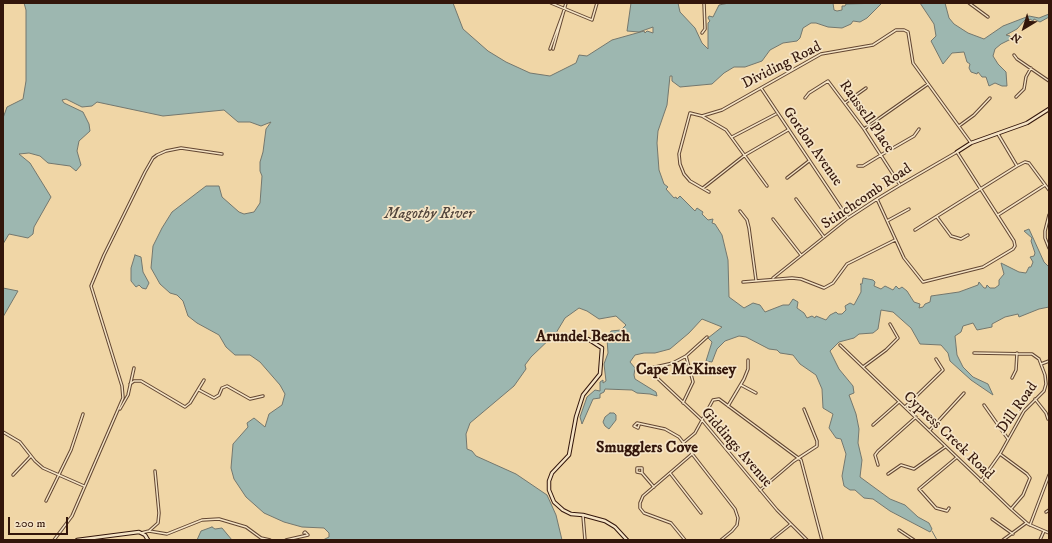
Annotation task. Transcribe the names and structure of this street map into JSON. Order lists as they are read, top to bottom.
{
  "streets": {
    "street": [
      "Dividing Road",
      "Raussell Place",
      "Gordon Avenue",
      "Stinchcomb Road",
      "Dill Road",
      "Cypress Creek Road",
      "Giddings Avenue"
    ]
  },
  "crossings": [
    ["Dividing Road", "Gordon Avenue"],
    ["Raussell Place", "Stinchcomb Road"],
    ["Gordon Avenue", "Stinchcomb Road"],
    ["Dill Road", "Cypress Creek Road"]
  ],
  "districts": ["Arundel Beach", "Cape McKinsey", "Smugglers Cove"],
  "water": ["Magothy River"],
  "scale_bar": "200 m",
  "north": "bottom left"
}
